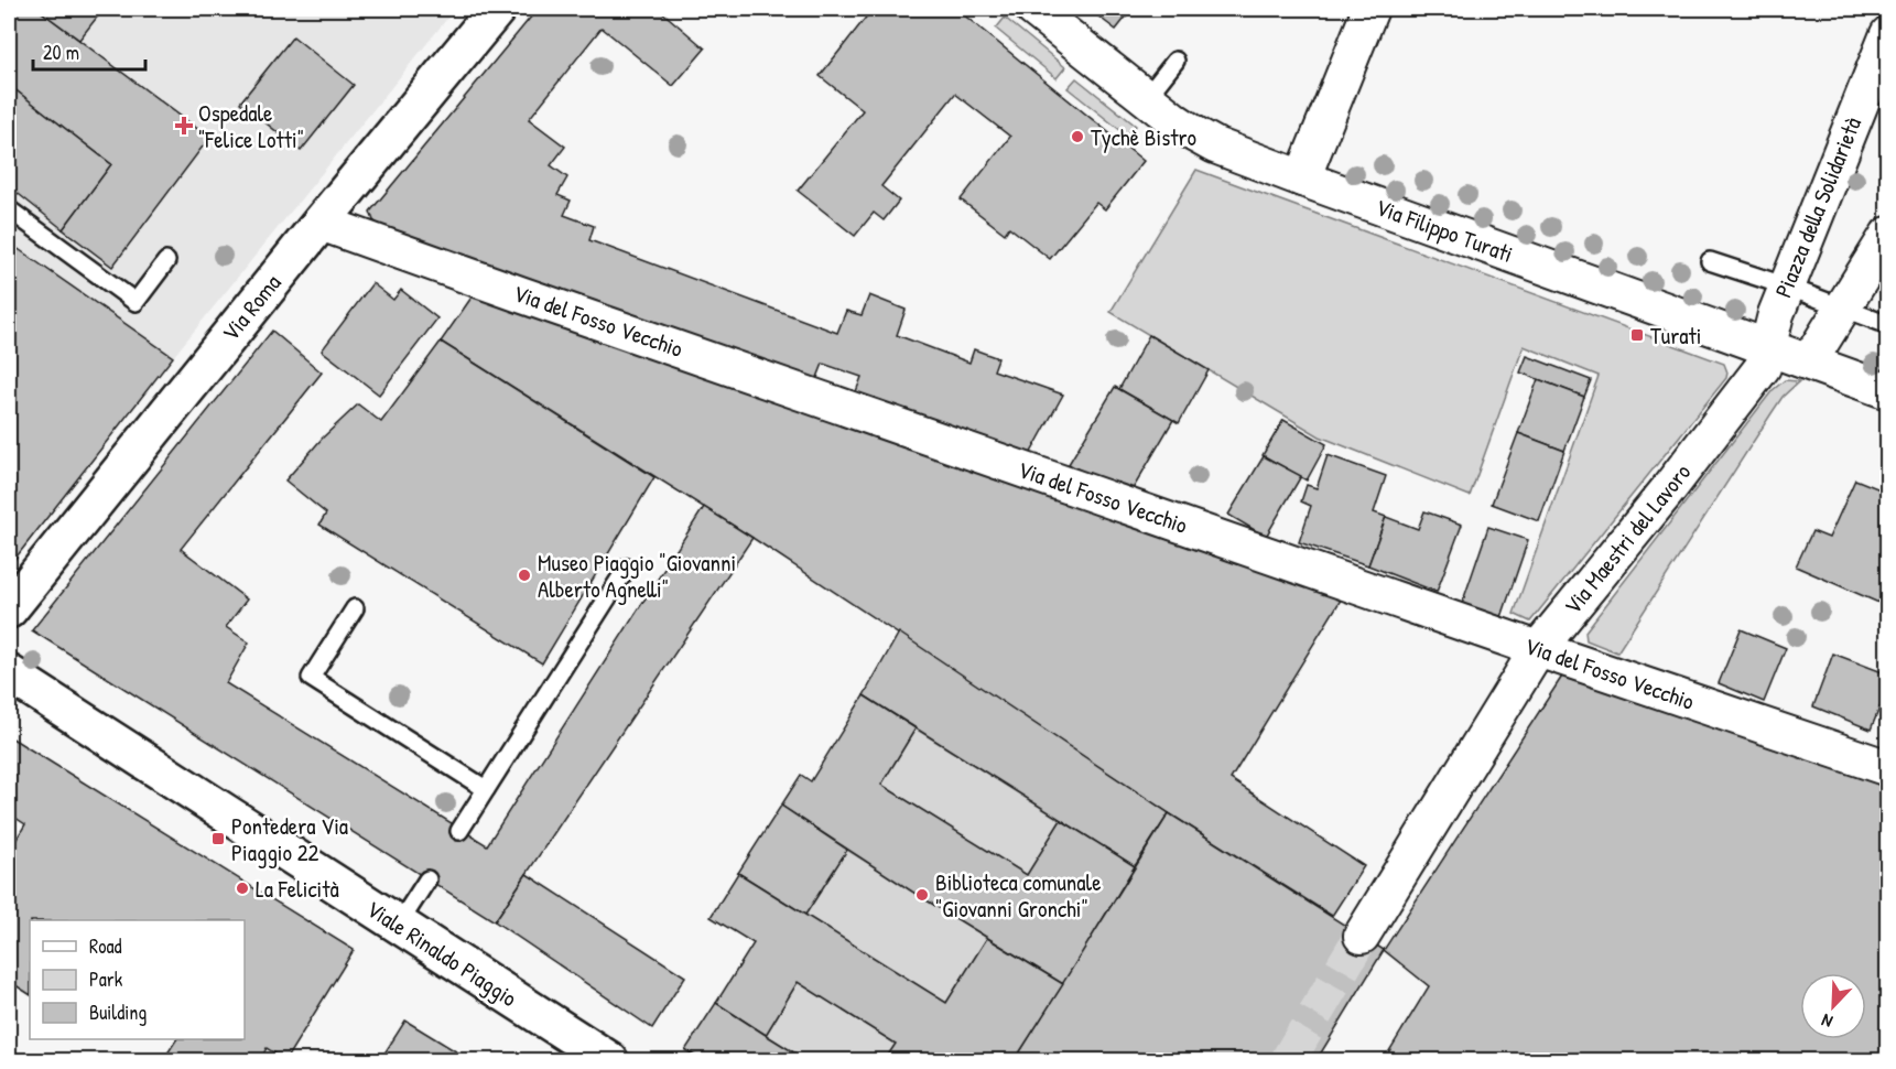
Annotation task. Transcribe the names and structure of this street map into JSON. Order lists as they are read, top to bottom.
{
  "streets": {
    "street": [
      "Piazza della Solidarietà",
      "Via Filippo Turati",
      "Via Roma",
      "Via del Fosso Vecchio",
      "Via Maestri del Lavoro",
      "Viale Rinaldo Piaggio"
    ]
  },
  "crossings": [
    ["Piazza della Solidarietà", "Via Filippo Turati"],
    ["Piazza della Solidarietà", "Via Maestri del Lavoro"],
    ["Via Filippo Turati", "Via Maestri del Lavoro"],
    ["Via Roma", "Via del Fosso Vecchio"],
    ["Via del Fosso Vecchio", "Via Maestri del Lavoro"]
  ],
  "places": {
    "health": ["Ospedale \"Felice Lotti\""],
    "other": [
      "Tychè Bistro",
      "Museo Piaggio \"Giovanni Alberto Agnelli\"",
      "La Felicità",
      "Biblioteca comunale \"Giovanni Gronchi\""
    ],
    "transit": ["Turati", "Pontedera Via Piaggio 22"]
  },
  "legend": ["Road", "Park", "Building"],
  "scale_bar": "20 m",
  "north": "bottom left"
}
